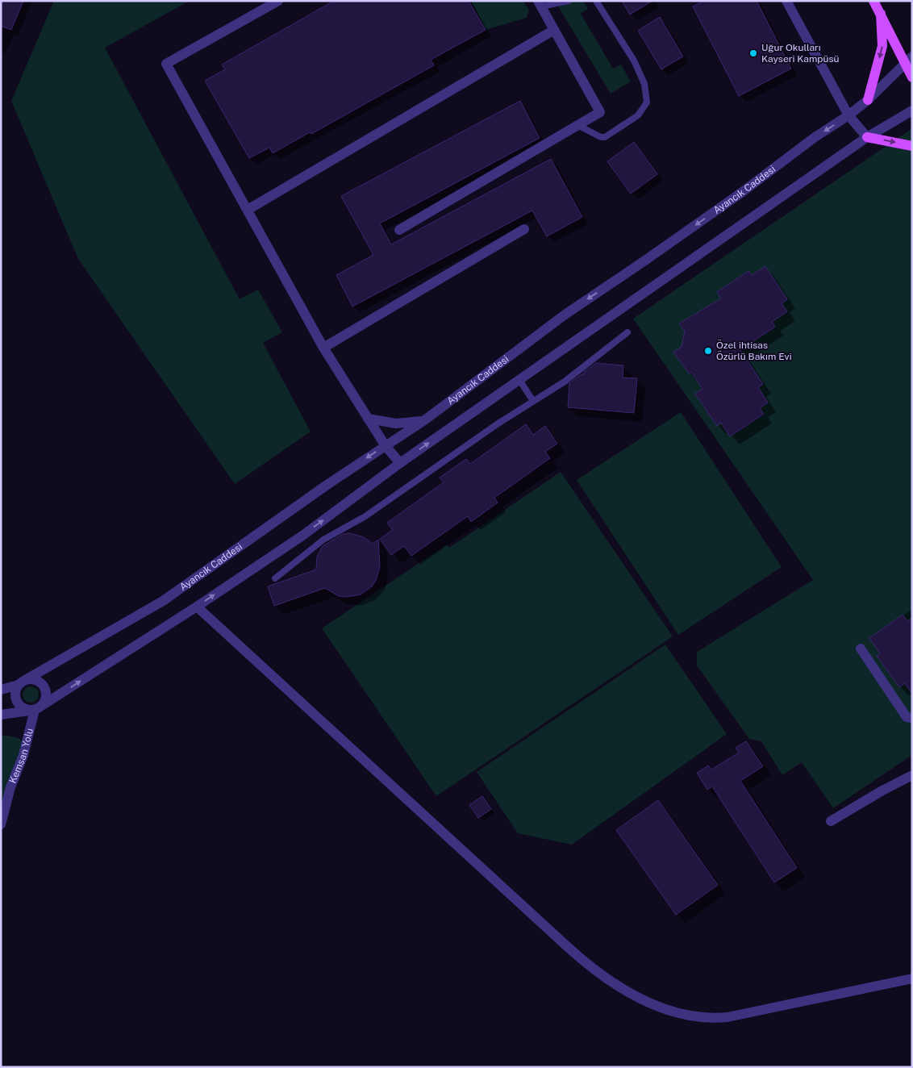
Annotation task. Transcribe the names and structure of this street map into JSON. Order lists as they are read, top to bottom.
{
  "streets": {
    "street": ["Ayancık Caddesi", "Kemsan Yolu"]
  },
  "crossings": [
    ["Ayancık Caddesi", "Kemsan Yolu"]
  ],
  "places": ["Uğur Okulları Kayseri Kampüsü", "Özel ihtisas Özürlü Bakım Evi"]
}
